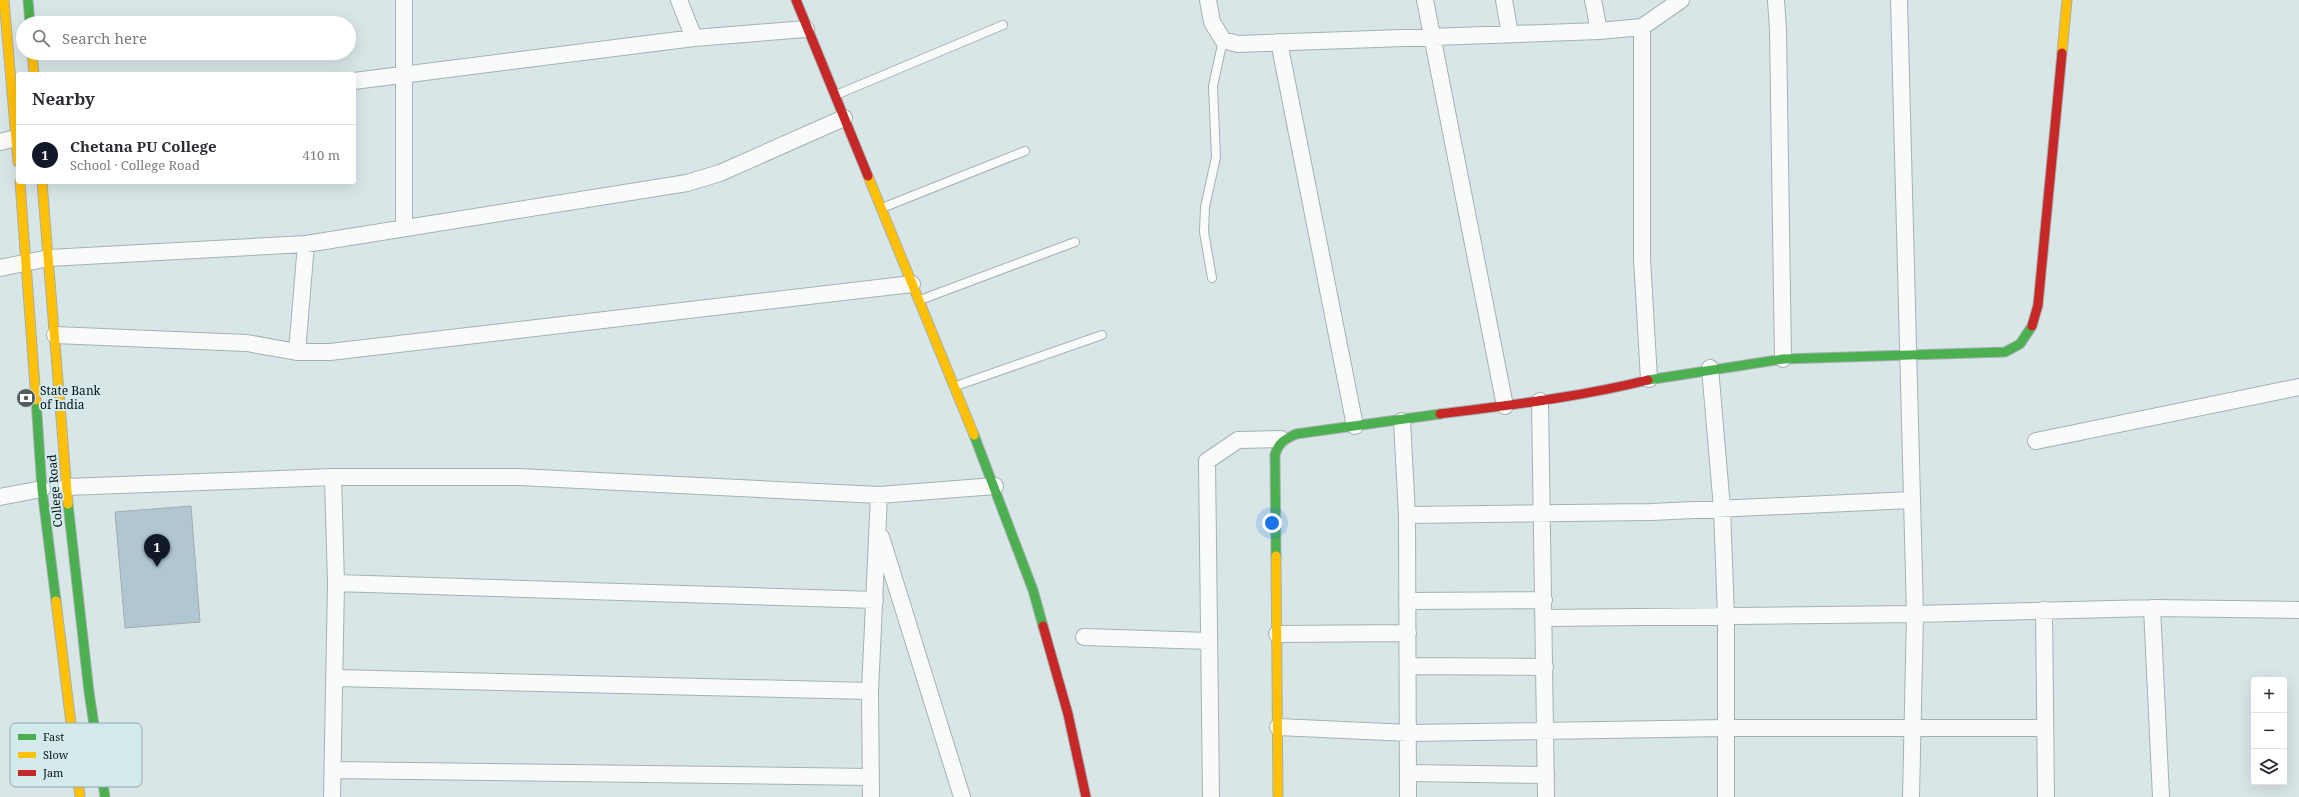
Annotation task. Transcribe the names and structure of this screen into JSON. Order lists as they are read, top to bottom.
{
  "streets": {
    "street": ["College Road"]
  },
  "places": {
    "bank": ["State Bank of India"]
  },
  "legend": ["Fast", "Slow", "Jam"],
  "page": {
    "search": "Search here",
    "heading": "Nearby",
    "list": [
      {
        "mark": "1",
        "name": "Chetana PU College",
        "note": "School · College Road",
        "value": "410 m"
      }
    ],
    "pins": "1",
    "map_buttons": ["+", "−"]
  }
}
